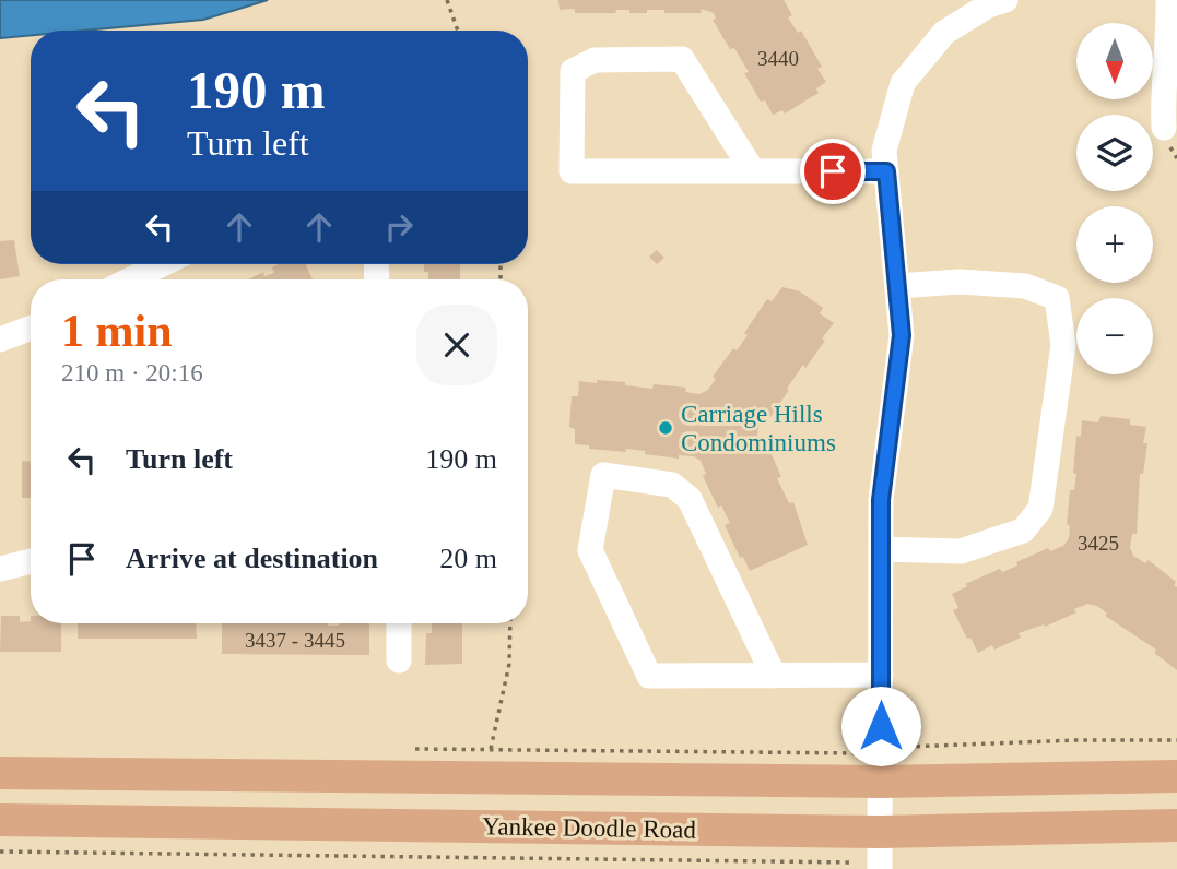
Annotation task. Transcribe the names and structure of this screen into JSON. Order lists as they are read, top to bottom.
{
  "streets": {
    "main road": ["Yankee Doodle Road"]
  },
  "places": ["Carriage Hills Condominiums"],
  "house_numbers": ["3440", "3425", "3437 - 3445"],
  "north": "bottom",
  "page": {
    "map_buttons": ["+", "−"],
    "turn": ["190 m", "Turn left"],
    "heading": ["1 min", "210 m · 20:16"],
    "list": [
      {
        "name": "Turn left",
        "value": "190 m"
      },
      {
        "name": "Arrive at destination",
        "value": "20 m"
      }
    ]
  }
}
